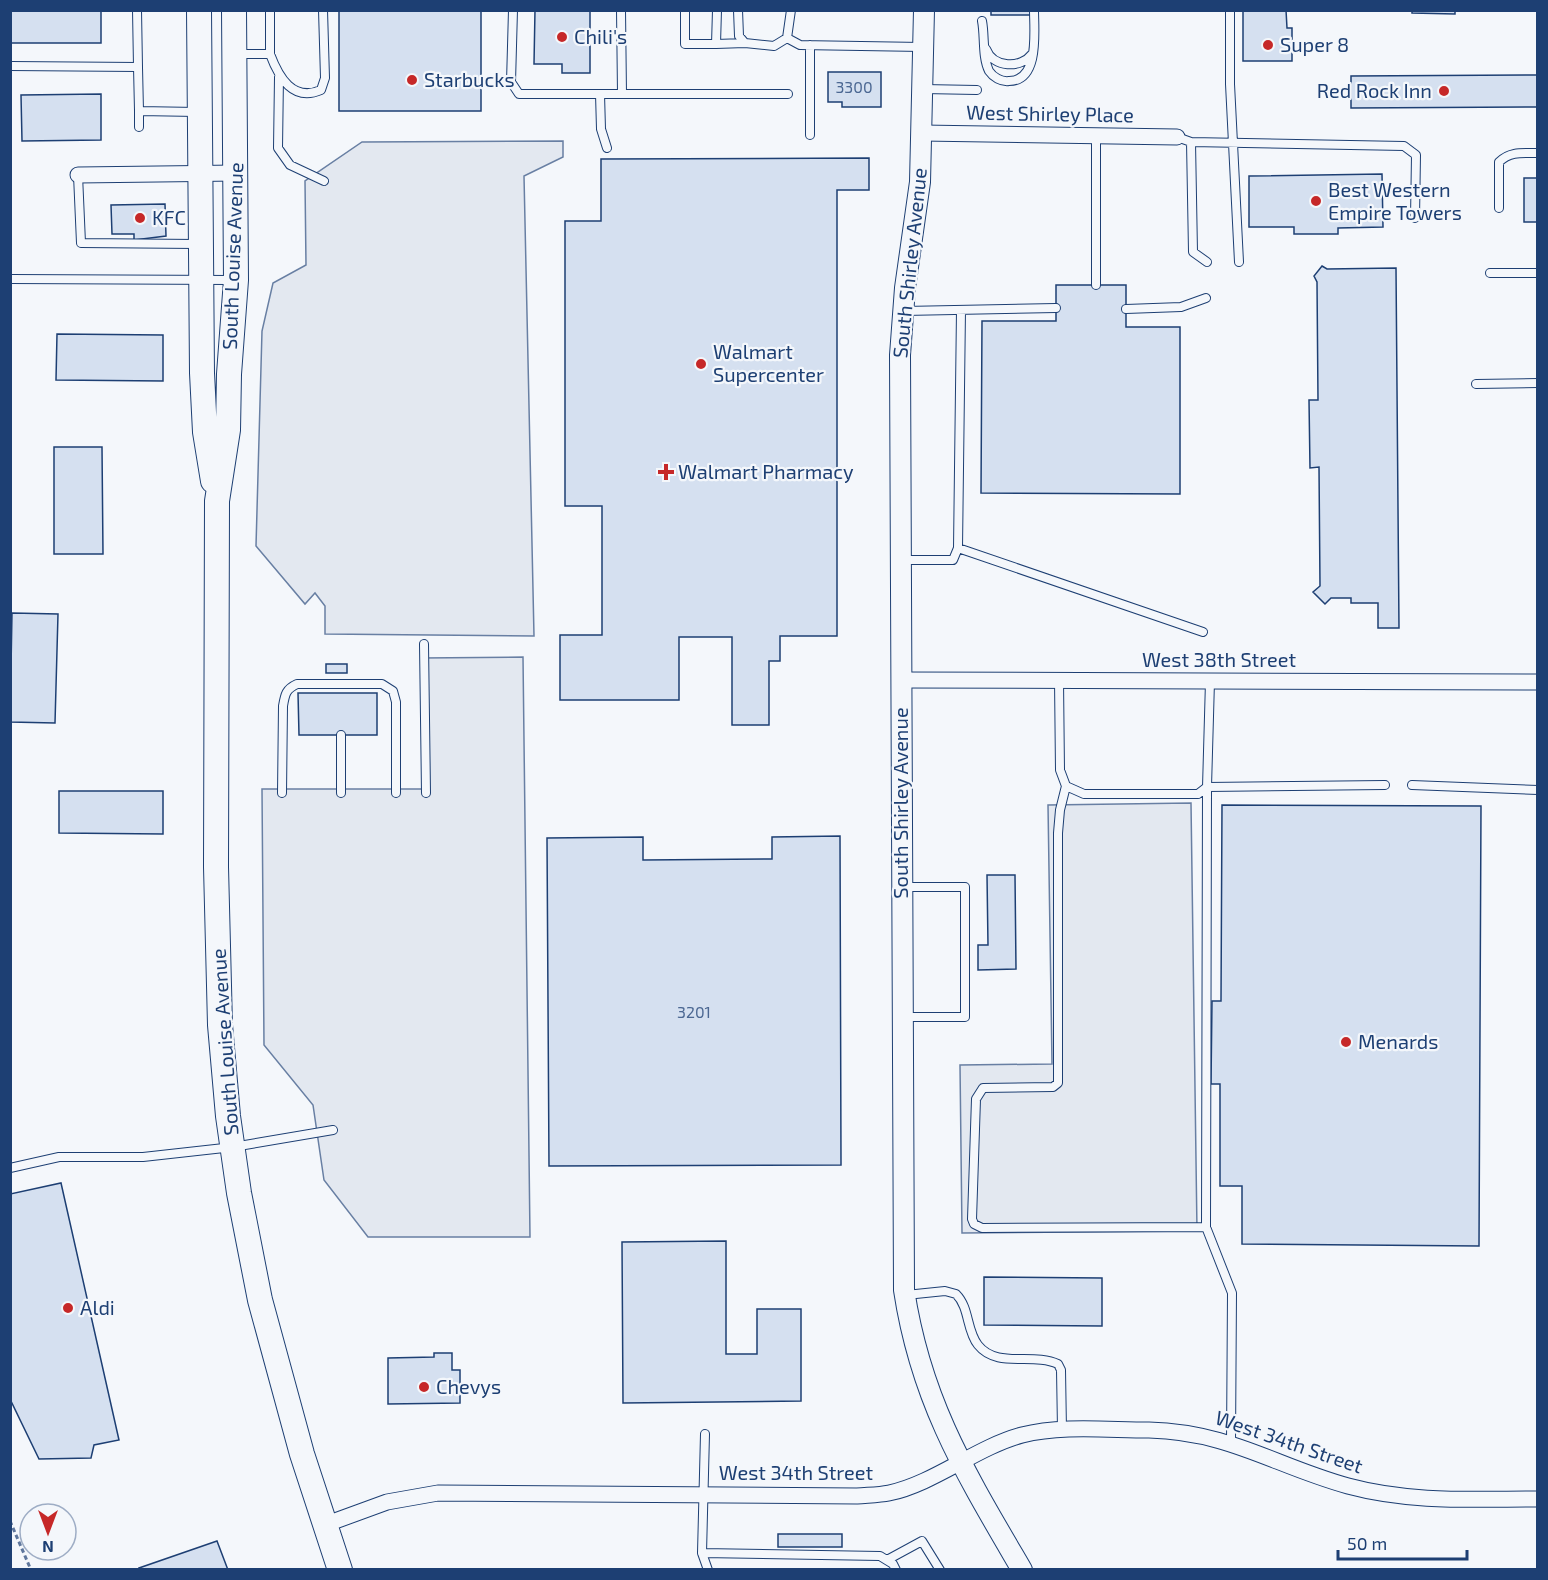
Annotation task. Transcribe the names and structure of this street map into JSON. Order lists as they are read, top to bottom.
{
  "streets": {
    "main road": ["South Louise Avenue"],
    "street": [
      "West Shirley Place",
      "South Shirley Avenue",
      "West 38th Street",
      "West 34th Street"
    ]
  },
  "crossings": [
    ["West Shirley Place", "South Shirley Avenue"],
    ["South Louise Avenue", "West 34th Street"],
    ["South Shirley Avenue", "West 38th Street"],
    ["South Shirley Avenue", "West 34th Street"]
  ],
  "places": {
    "other": [
      "Chili's",
      "Super 8",
      "Starbucks",
      "Red Rock Inn",
      "Best Western Empire Towers",
      "KFC",
      "Walmart Supercenter",
      "Menards",
      "Aldi",
      "Chevys"
    ],
    "health": ["Walmart Pharmacy"]
  },
  "house_numbers": ["3300", "3201"],
  "scale_bar": "50 m",
  "north": "bottom"
}
